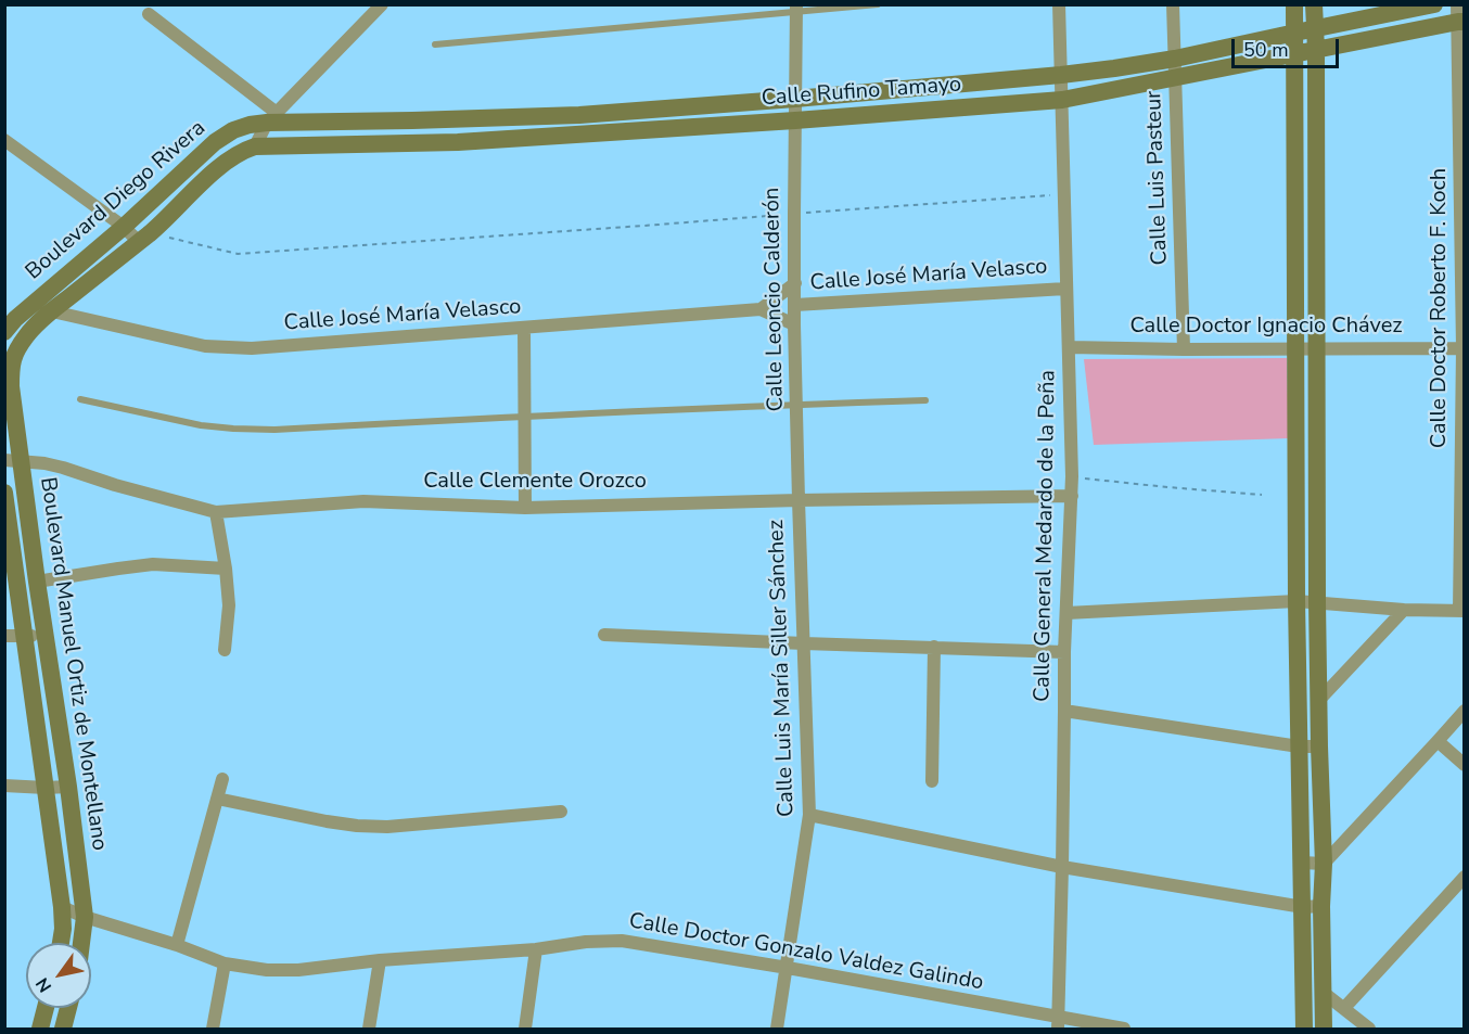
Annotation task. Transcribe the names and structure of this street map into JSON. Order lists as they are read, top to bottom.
{
  "streets": {
    "street": [
      "Calle Rufino Tamayo",
      "Calle Luis Pasteur",
      "Boulevard Diego Rivera",
      "Calle José María Velasco",
      "Calle Leoncio Calderón",
      "Calle Doctor Roberto F. Koch",
      "Calle Doctor Ignacio Chávez",
      "Calle Clemente Orozco",
      "Calle General Medardo de la Peña",
      "Boulevard Manuel Ortiz de Montellano",
      "Calle Luis María Siller Sánchez",
      "Calle Doctor Gonzalo Valdez Galindo"
    ]
  },
  "crossings": [
    ["Calle Rufino Tamayo", "Calle Luis Pasteur"],
    ["Calle Rufino Tamayo", "Boulevard Diego Rivera"],
    ["Calle Rufino Tamayo", "Calle Leoncio Calderón"],
    ["Calle Rufino Tamayo", "Calle Doctor Roberto F. Koch"],
    ["Calle Rufino Tamayo", "Calle General Medardo de la Peña"],
    ["Calle Luis Pasteur", "Calle Doctor Ignacio Chávez"],
    ["Boulevard Diego Rivera", "Calle José María Velasco"],
    ["Boulevard Diego Rivera", "Boulevard Manuel Ortiz de Montellano"],
    ["Calle José María Velasco", "Calle Leoncio Calderón"],
    ["Calle José María Velasco", "Calle General Medardo de la Peña"],
    ["Calle Leoncio Calderón", "Calle Clemente Orozco"],
    ["Calle Leoncio Calderón", "Calle Luis María Siller Sánchez"],
    ["Calle Doctor Roberto F. Koch", "Calle Doctor Ignacio Chávez"],
    ["Calle Doctor Ignacio Chávez", "Calle General Medardo de la Peña"],
    ["Calle Clemente Orozco", "Calle General Medardo de la Peña"],
    ["Calle Clemente Orozco", "Boulevard Manuel Ortiz de Montellano"],
    ["Calle Clemente Orozco", "Calle Luis María Siller Sánchez"],
    ["Calle General Medardo de la Peña", "Calle Doctor Gonzalo Valdez Galindo"],
    ["Boulevard Manuel Ortiz de Montellano", "Calle Doctor Gonzalo Valdez Galindo"],
    ["Calle Luis María Siller Sánchez", "Calle Doctor Gonzalo Valdez Galindo"]
  ],
  "scale_bar": "50 m",
  "north": "bottom left"
}
